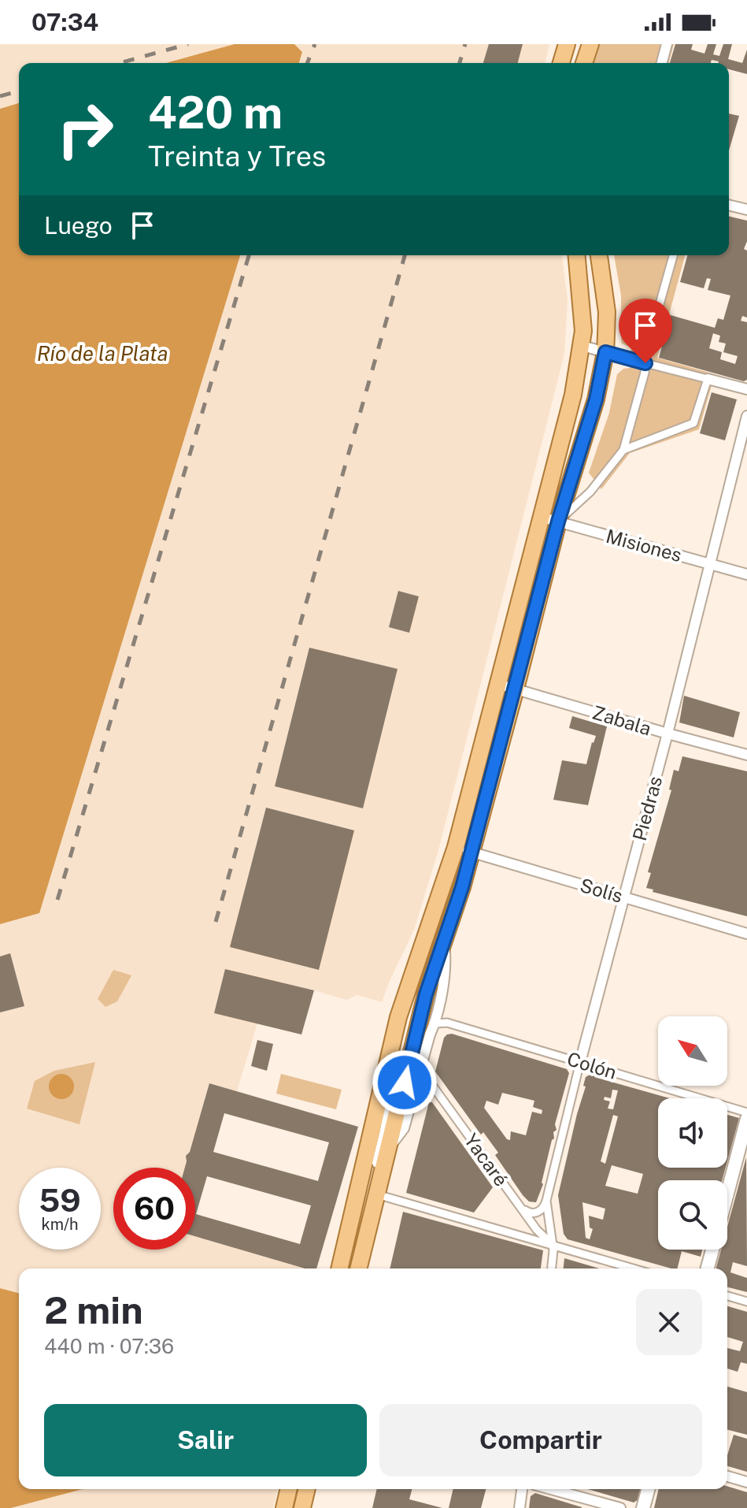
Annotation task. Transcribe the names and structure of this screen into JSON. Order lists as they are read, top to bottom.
{
  "streets": {
    "street": [
      "Misiones",
      "Zabala",
      "Piedras",
      "Solís",
      "Colón",
      "Yacaré"
    ]
  },
  "crossings": [
    ["Misiones", "Piedras"],
    ["Zabala", "Piedras"],
    ["Piedras", "Solís"],
    ["Piedras", "Colón"],
    ["Piedras", "Yacaré"]
  ],
  "water": ["Río de la Plata"],
  "north": "top left",
  "page": {
    "status": "07:34",
    "turn": ["420 m", "Treinta y Tres"],
    "then": "Luego",
    "speed": "59 km/h",
    "limit": "60",
    "heading": ["2 min", "440 m · 07:36"],
    "buttons": ["Salir", "Compartir"]
  }
}
